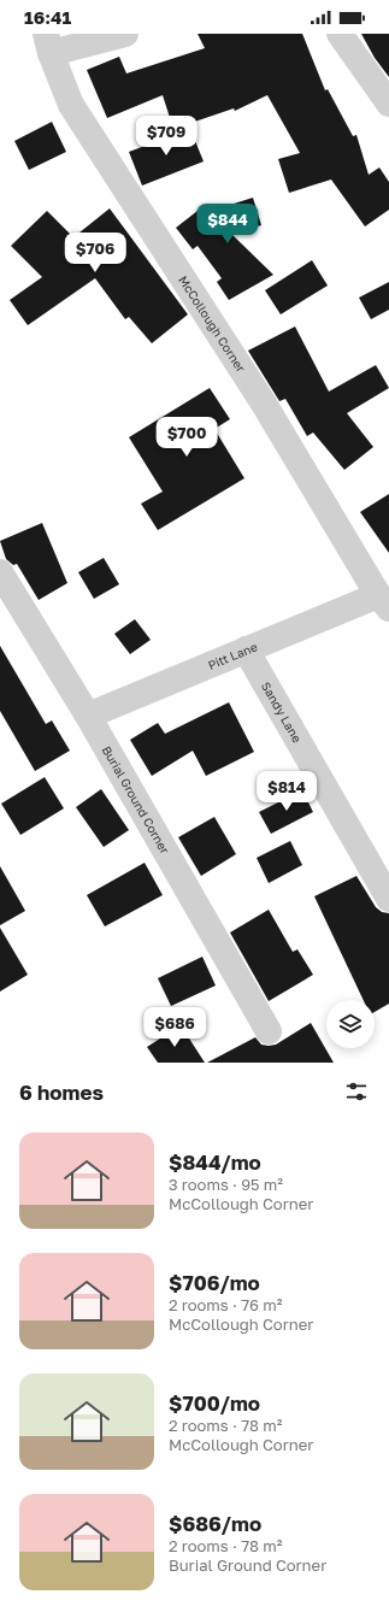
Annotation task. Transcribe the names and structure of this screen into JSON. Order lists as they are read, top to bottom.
{
  "streets": {
    "street": [
      "McCollough Corner",
      "Pitt Lane",
      "Sandy Lane",
      "Burial Ground Corner"
    ]
  },
  "crossings": [
    ["McCollough Corner", "Pitt Lane"],
    ["Pitt Lane", "Sandy Lane"],
    ["Pitt Lane", "Burial Ground Corner"]
  ],
  "page": {
    "status": "16:41",
    "price": [
      "$709",
      "$844",
      "$706",
      "$700",
      "$814",
      "$686"
    ],
    "heading": "6 homes",
    "list": [
      {
        "name": "$844/mo",
        "note": "3 rooms · 95 m² · McCollough Corner"
      },
      {
        "name": "$706/mo",
        "note": "2 rooms · 76 m² · McCollough Corner"
      },
      {
        "name": "$700/mo",
        "note": "2 rooms · 78 m² · McCollough Corner"
      },
      {
        "name": "$686/mo",
        "note": "2 rooms · 78 m² · Burial Ground Corner"
      }
    ]
  }
}
